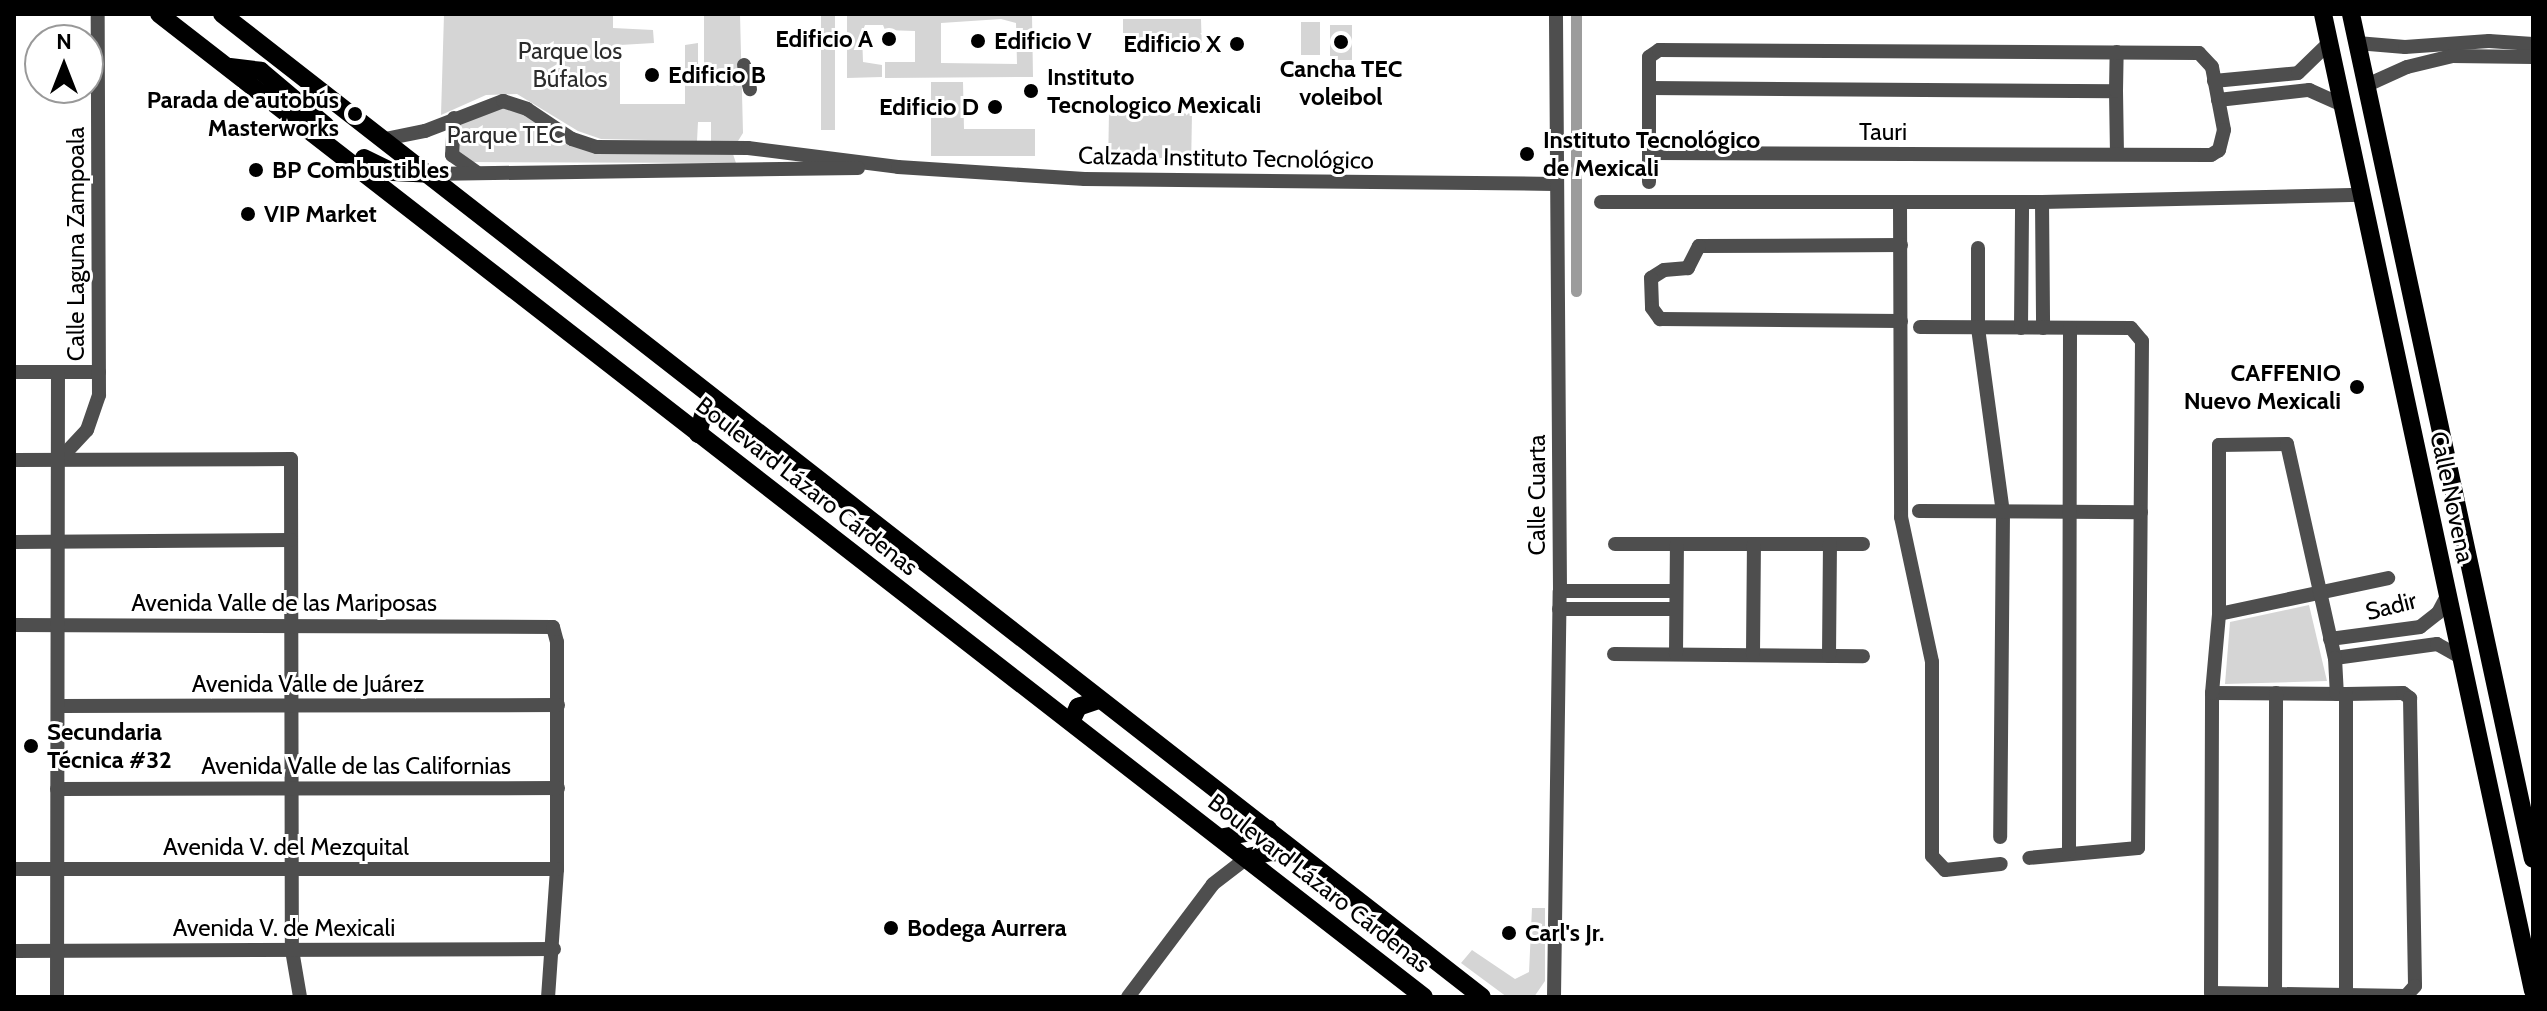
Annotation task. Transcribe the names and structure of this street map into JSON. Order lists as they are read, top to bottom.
{
  "streets": {
    "main road": ["Boulevard Lázaro Cárdenas", "Calle Novena"],
    "street": [
      "Tauri",
      "Calzada Instituto Tecnológico",
      "Calle Laguna Zampoala",
      "Calle Cuarta",
      "Avenida Valle de las Mariposas",
      "Sadir",
      "Avenida Valle de Juárez",
      "Avenida Valle de las Californias",
      "Avenida V. del Mezquital",
      "Avenida V. de Mexicali"
    ]
  },
  "crossings": [
    ["Calzada Instituto Tecnológico", "Boulevard Lázaro Cárdenas"],
    ["Calzada Instituto Tecnológico", "Calle Cuarta"],
    ["Calle Novena", "Sadir"],
    ["Avenida Valle de las Mariposas", "Avenida Valle de Juárez"]
  ],
  "parks": ["Parque los Búfalos", "Parque TEC"],
  "places": [
    "Edificio A",
    "Edificio V",
    "Cancha TEC voleibol",
    "Edificio X",
    "Edificio B",
    "Instituto Tecnologico Mexicali",
    "Edificio D",
    "Parada de autobús Masterworks",
    "Instituto Tecnológico de Mexicali",
    "BP Combustibles",
    "VIP Market",
    "CAFFENIO Nuevo Mexicali",
    "Secundaria Técnica #32",
    "Bodega Aurrera",
    "Carl's Jr."
  ],
  "north": "top"
}
